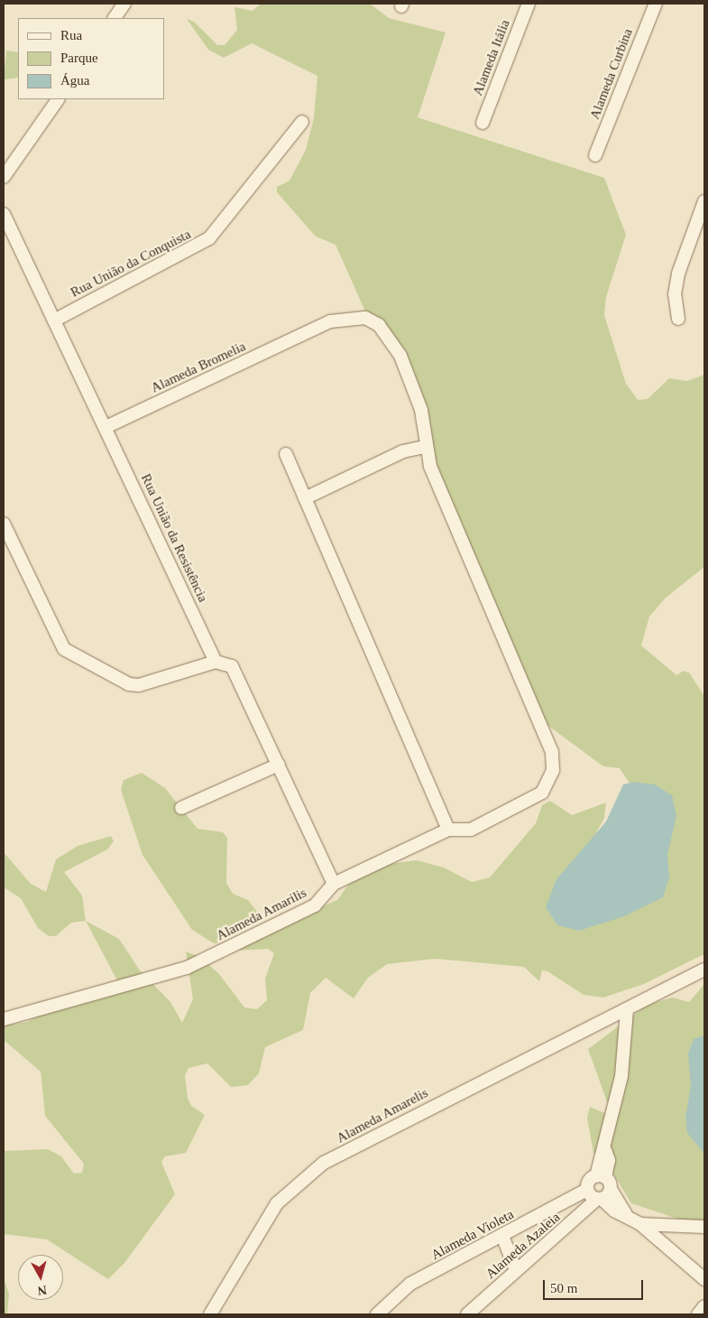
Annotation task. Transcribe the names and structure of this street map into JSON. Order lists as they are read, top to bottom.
{
  "streets": {
    "street": [
      "Alameda Itália",
      "Alameda Curbina",
      "Rua União da Conquista",
      "Alameda Bromelia",
      "Rua União da Resistência",
      "Alameda Amarilis",
      "Alameda Amarelis",
      "Alameda Violeta",
      "Alameda Azaleia"
    ]
  },
  "crossings": [
    ["Alameda Bromelia", "Rua União da Resistência"],
    ["Alameda Bromelia", "Alameda Amarilis"]
  ],
  "legend": ["Rua", "Parque", "Água"],
  "scale_bar": "50 m",
  "north": "bottom"
}
